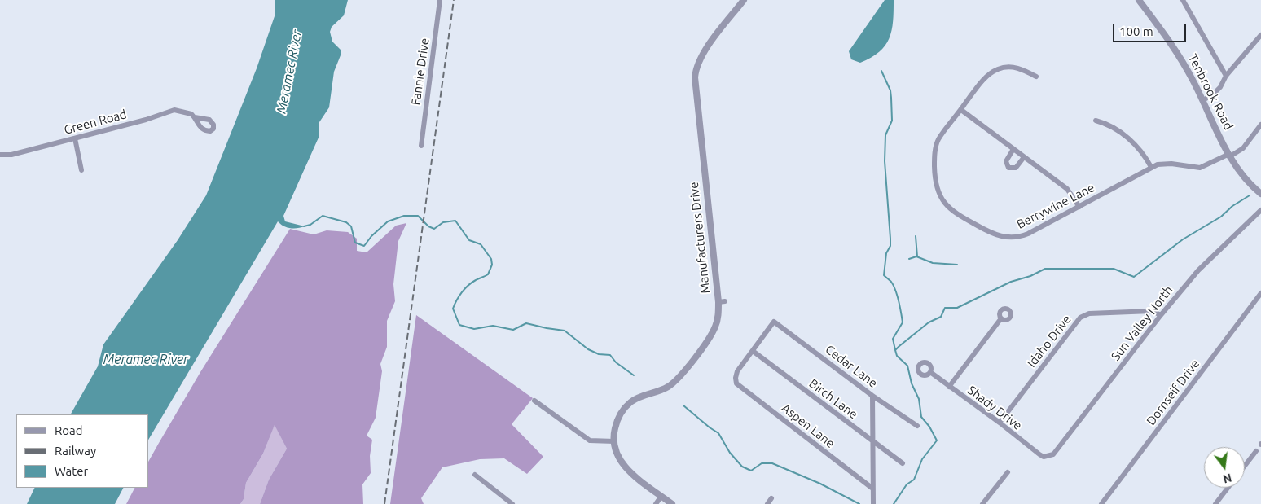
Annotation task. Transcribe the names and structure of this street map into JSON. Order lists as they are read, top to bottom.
{
  "streets": {
    "street": [
      "Fannie Drive",
      "Tenbrook Road",
      "Green Road",
      "Berrywine Lane",
      "Manufacturers Drive",
      "Sun Valley North",
      "Idaho Drive",
      "Cedar Lane",
      "Dornseif Drive",
      "Birch Lane",
      "Shady Drive",
      "Aspen Lane"
    ]
  },
  "crossings": [
    ["Tenbrook Road", "Berrywine Lane"],
    ["Sun Valley North", "Idaho Drive"],
    ["Sun Valley North", "Shady Drive"],
    ["Idaho Drive", "Shady Drive"],
    ["Cedar Lane", "Birch Lane"],
    ["Cedar Lane", "Aspen Lane"],
    ["Birch Lane", "Aspen Lane"]
  ],
  "water": ["Meramec River"],
  "legend": ["Road", "Railway", "Water"],
  "scale_bar": "100 m",
  "north": "bottom"
}
